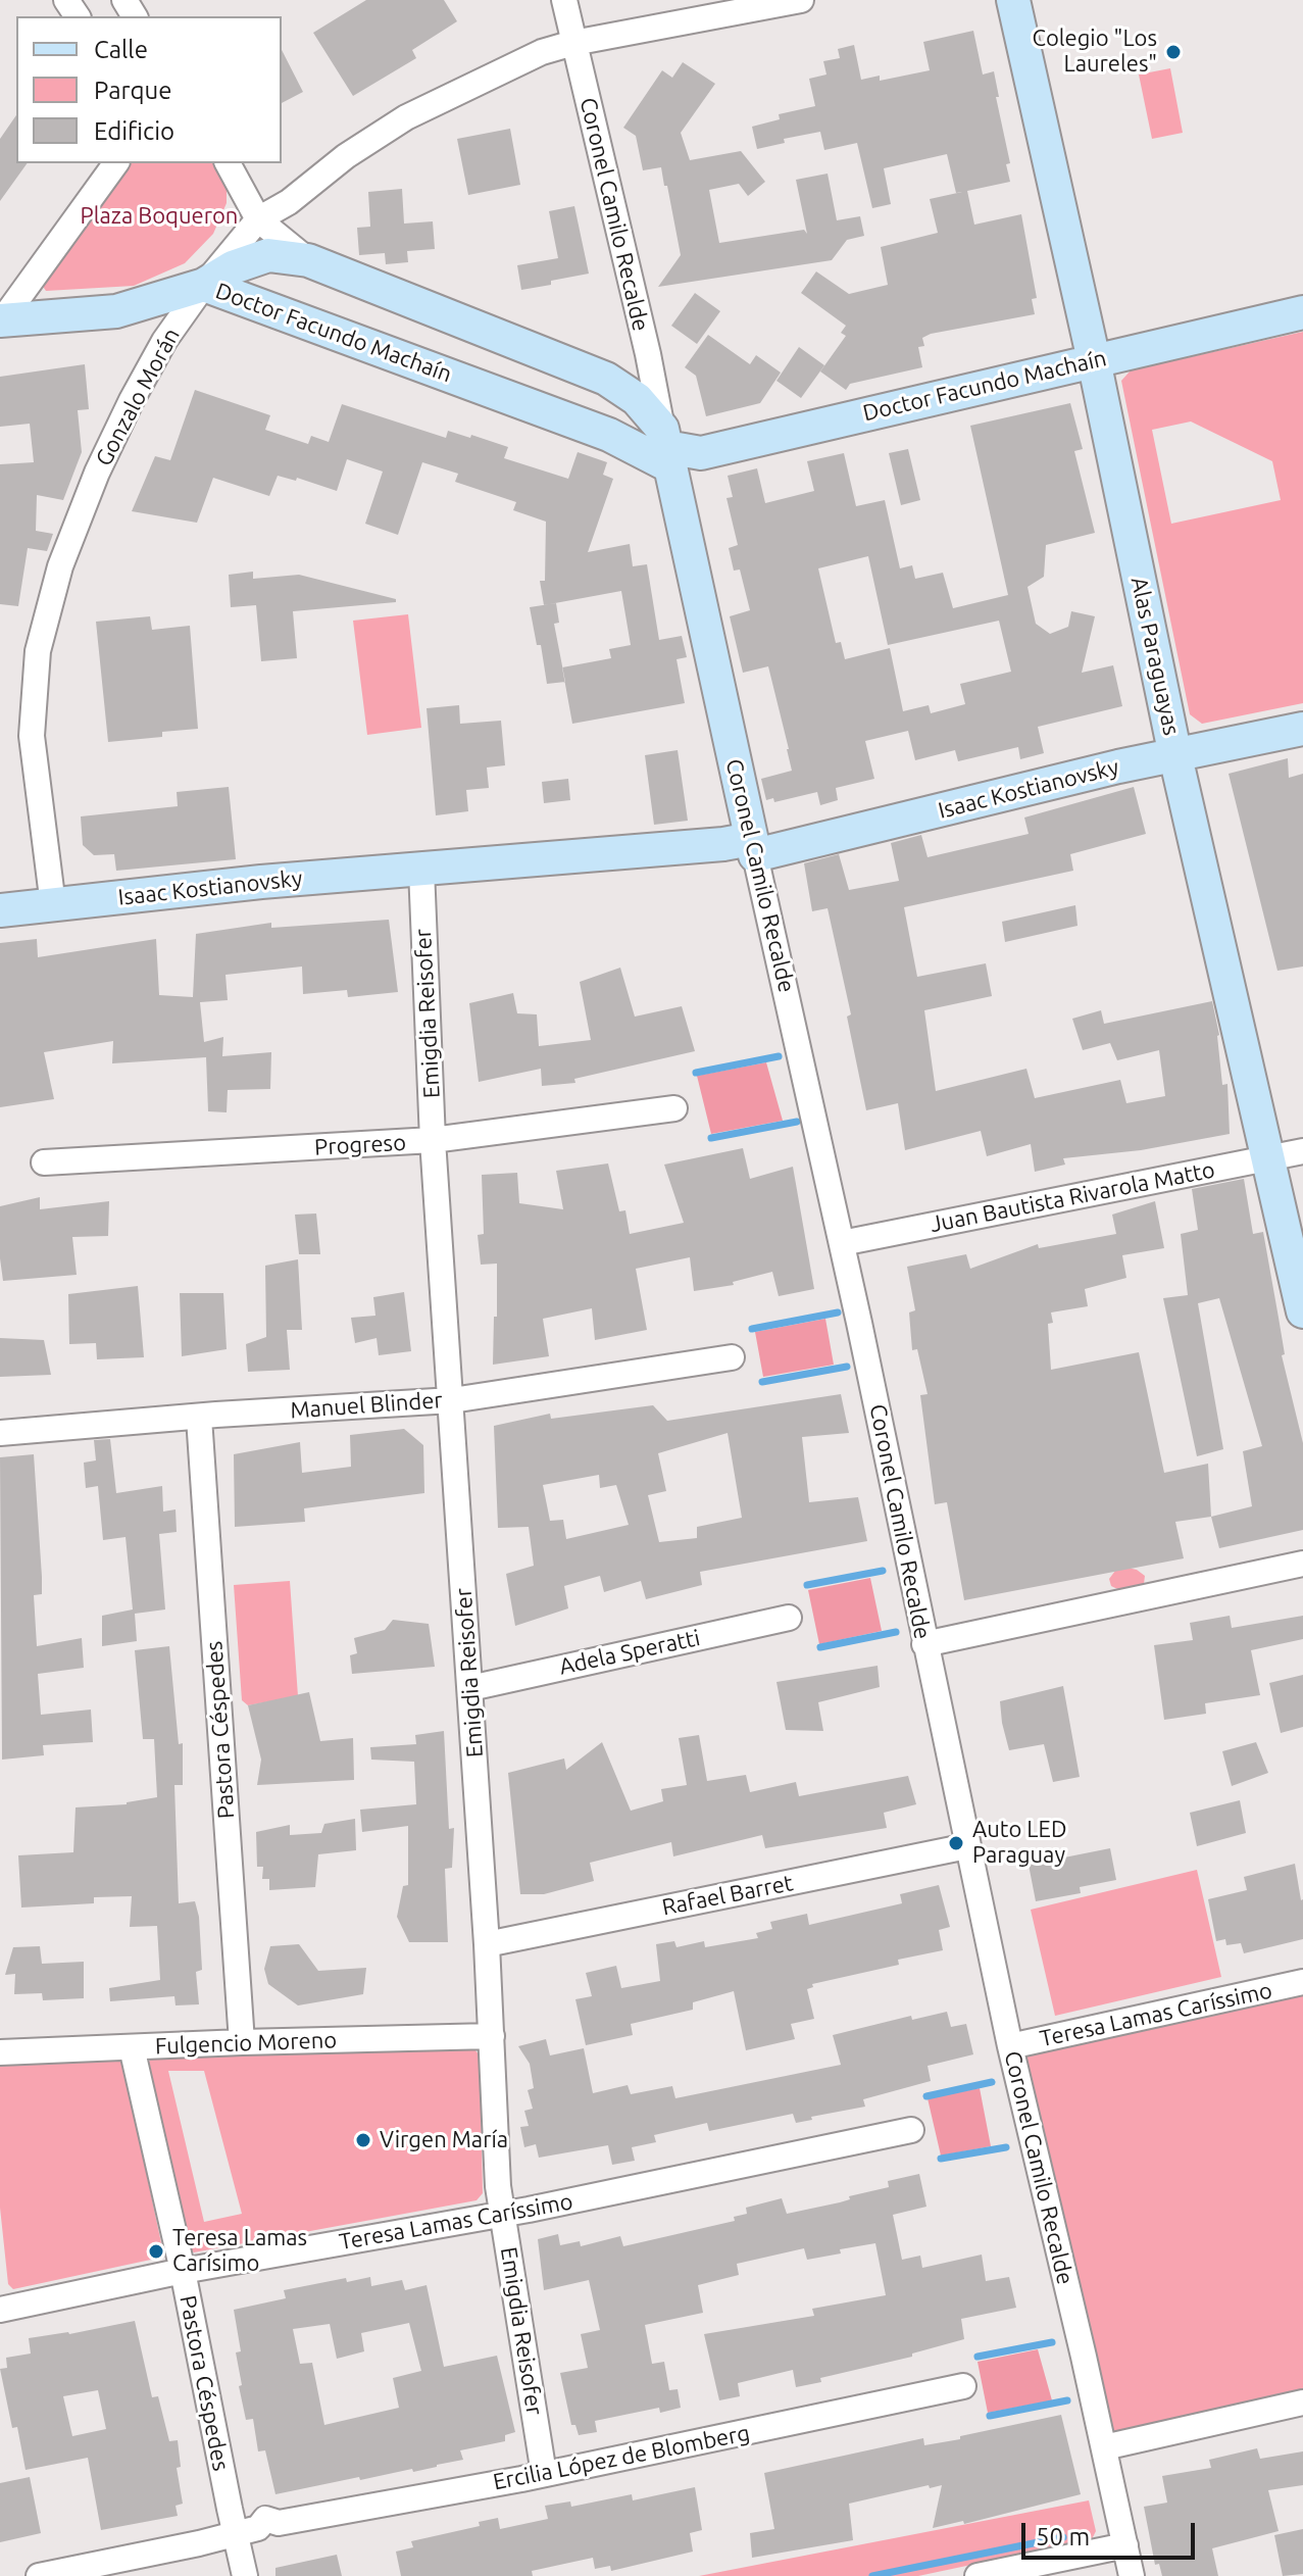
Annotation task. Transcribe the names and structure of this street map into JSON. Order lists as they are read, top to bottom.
{
  "streets": {
    "main road": [
      "Coronel Camilo Recalde",
      "Doctor Facundo Machaín",
      "Alas Paraguayas",
      "Isaac Kostianovsky"
    ],
    "street": [
      "Gonzalo Morán",
      "Emigdia Reisofer",
      "Progreso",
      "Juan Bautista Rivarola Matto",
      "Manuel Blinder",
      "Adela Speratti",
      "Pastora Céspedes",
      "Rafael Barret",
      "Teresa Lamas Caríssimo",
      "Fulgencio Moreno",
      "Ercilia López de Blomberg"
    ]
  },
  "crossings": [
    ["Coronel Camilo Recalde", "Doctor Facundo Machaín"],
    ["Coronel Camilo Recalde", "Gonzalo Morán"],
    ["Coronel Camilo Recalde", "Isaac Kostianovsky"],
    ["Coronel Camilo Recalde", "Juan Bautista Rivarola Matto"],
    ["Coronel Camilo Recalde", "Rafael Barret"],
    ["Coronel Camilo Recalde", "Teresa Lamas Caríssimo"],
    ["Doctor Facundo Machaín", "Gonzalo Morán"],
    ["Doctor Facundo Machaín", "Alas Paraguayas"],
    ["Gonzalo Morán", "Isaac Kostianovsky"],
    ["Alas Paraguayas", "Isaac Kostianovsky"],
    ["Alas Paraguayas", "Juan Bautista Rivarola Matto"],
    ["Isaac Kostianovsky", "Emigdia Reisofer"],
    ["Emigdia Reisofer", "Progreso"],
    ["Emigdia Reisofer", "Manuel Blinder"],
    ["Emigdia Reisofer", "Adela Speratti"],
    ["Emigdia Reisofer", "Rafael Barret"],
    ["Emigdia Reisofer", "Teresa Lamas Caríssimo"],
    ["Emigdia Reisofer", "Fulgencio Moreno"],
    ["Emigdia Reisofer", "Ercilia López de Blomberg"],
    ["Manuel Blinder", "Pastora Céspedes"],
    ["Pastora Céspedes", "Teresa Lamas Caríssimo"],
    ["Pastora Céspedes", "Fulgencio Moreno"],
    ["Pastora Céspedes", "Ercilia López de Blomberg"]
  ],
  "parks": ["Plaza Boqueron"],
  "places": [
    "Colegio \"Los Laureles\"",
    "Auto LED Paraguay",
    "Virgen María",
    "Teresa Lamas Carísimo"
  ],
  "legend": ["Calle", "Parque", "Edificio"],
  "scale_bar": "50 m"
}
